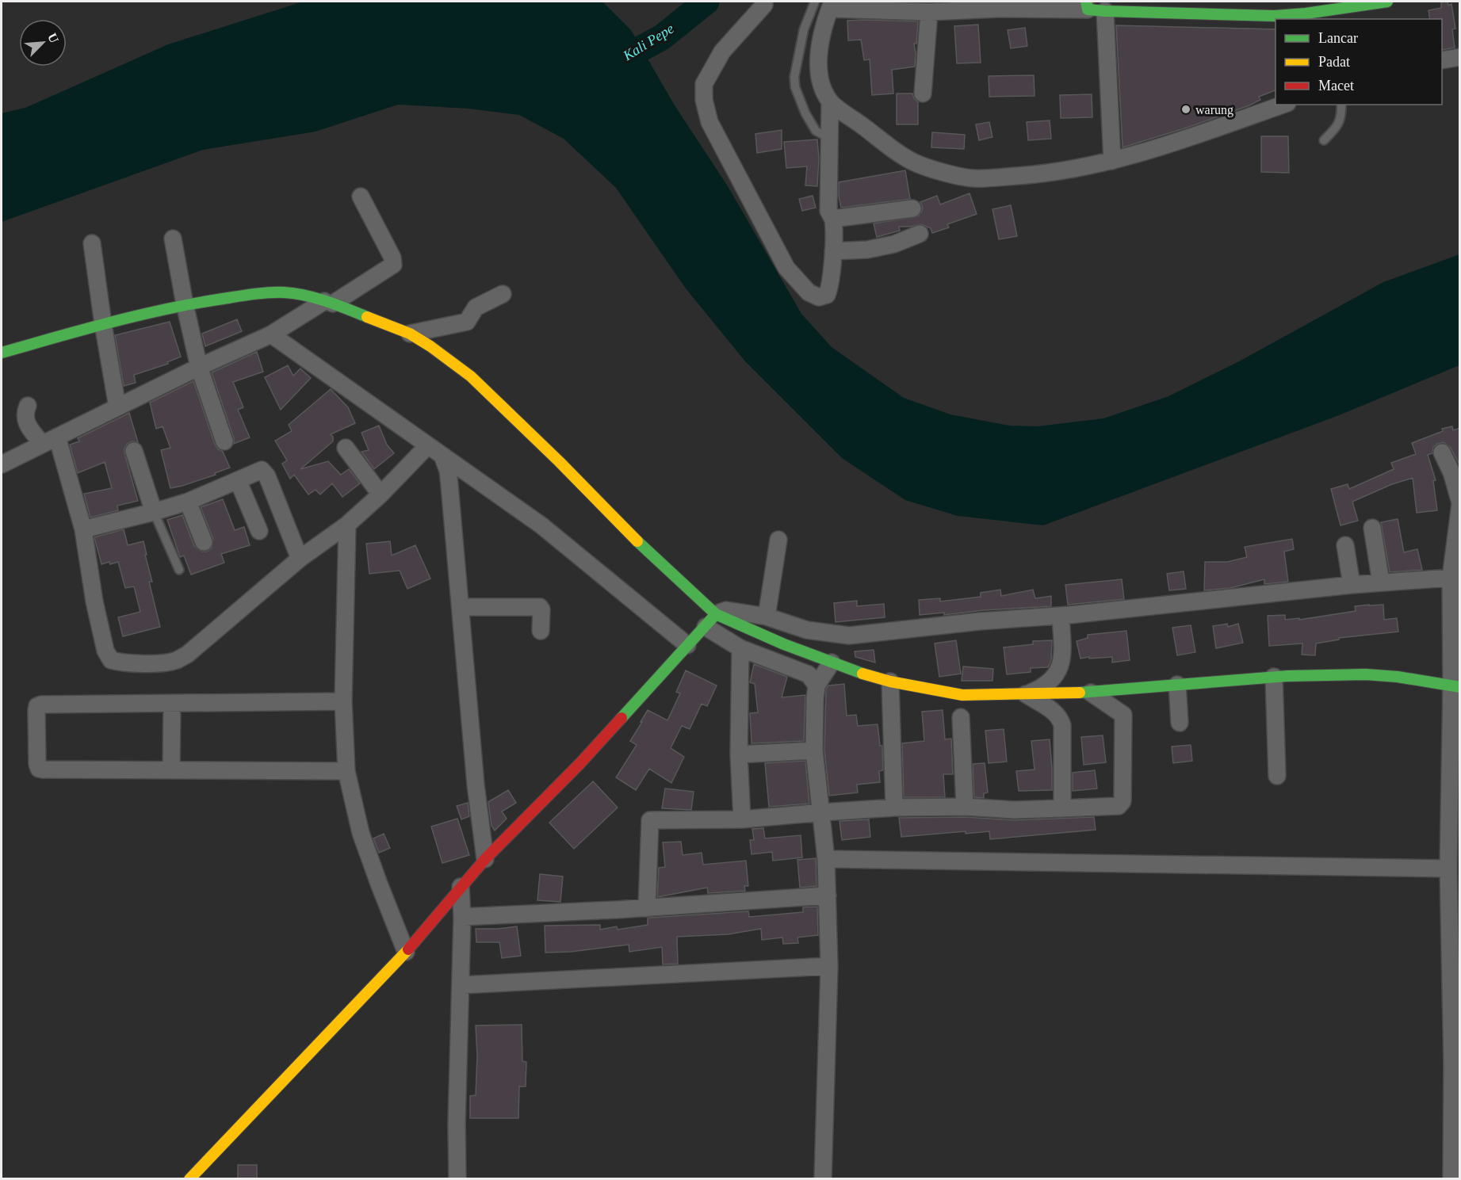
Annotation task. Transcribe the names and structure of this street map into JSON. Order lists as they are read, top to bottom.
{
  "water": ["Kali Pepe"],
  "places": ["warung"],
  "legend": ["Lancar", "Padat", "Macet"],
  "north": "top right"
}
